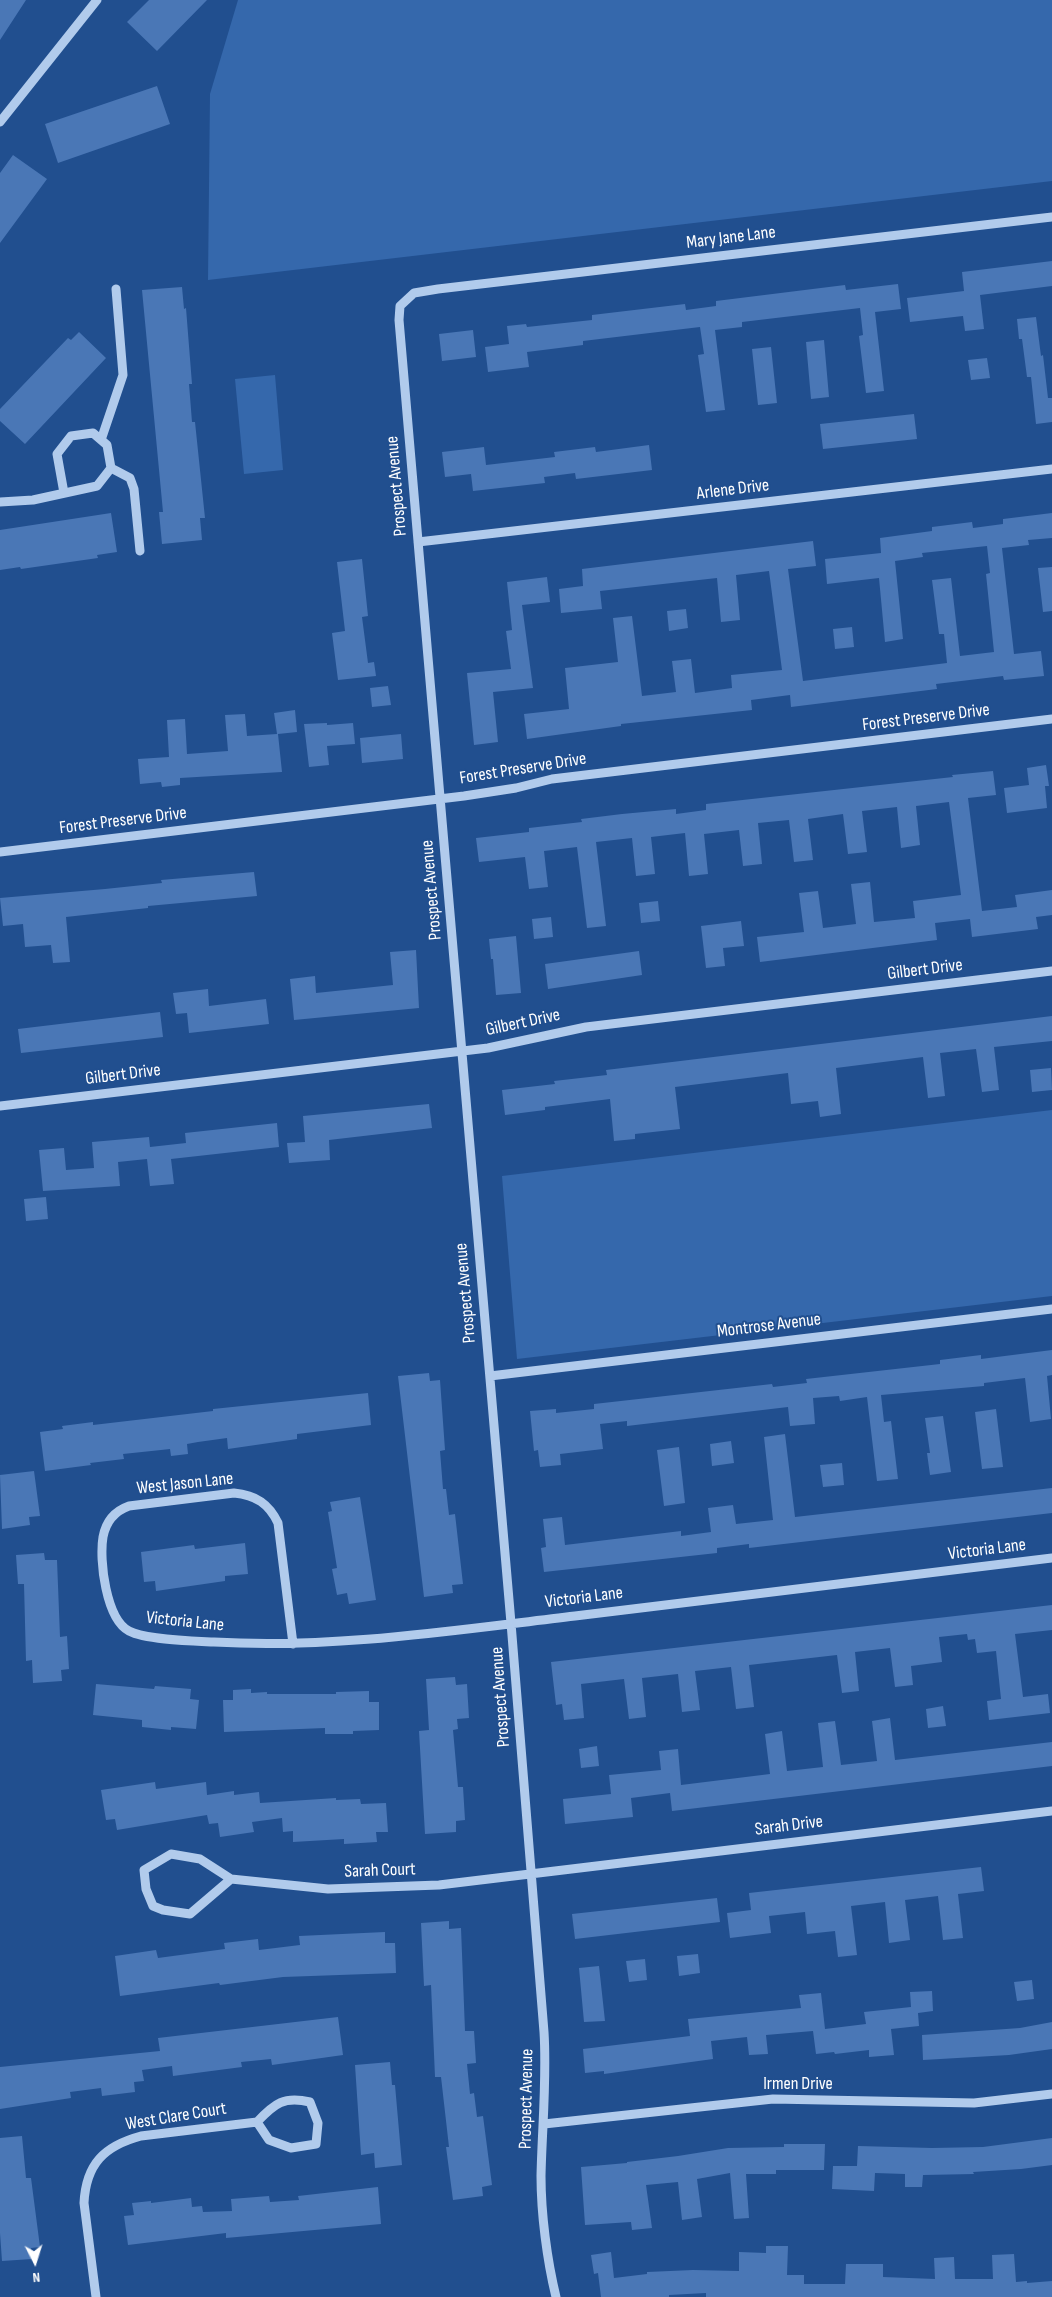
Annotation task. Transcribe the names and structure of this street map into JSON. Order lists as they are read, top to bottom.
{
  "streets": {
    "street": [
      "Mary Jane Lane",
      "Prospect Avenue",
      "Arlene Drive",
      "Forest Preserve Drive",
      "Gilbert Drive",
      "Montrose Avenue",
      "West Jason Lane",
      "Victoria Lane",
      "Sarah Drive",
      "Sarah Court",
      "Irmen Drive",
      "West Clare Court"
    ]
  },
  "crossings": [
    ["Mary Jane Lane", "Prospect Avenue"],
    ["Prospect Avenue", "Arlene Drive"],
    ["Prospect Avenue", "Forest Preserve Drive"],
    ["Prospect Avenue", "Gilbert Drive"],
    ["Prospect Avenue", "Montrose Avenue"],
    ["Prospect Avenue", "Victoria Lane"],
    ["Prospect Avenue", "Sarah Drive"],
    ["Prospect Avenue", "Sarah Court"],
    ["Prospect Avenue", "Irmen Drive"],
    ["West Jason Lane", "Victoria Lane"],
    ["Sarah Drive", "Sarah Court"]
  ],
  "north": "bottom"
}
